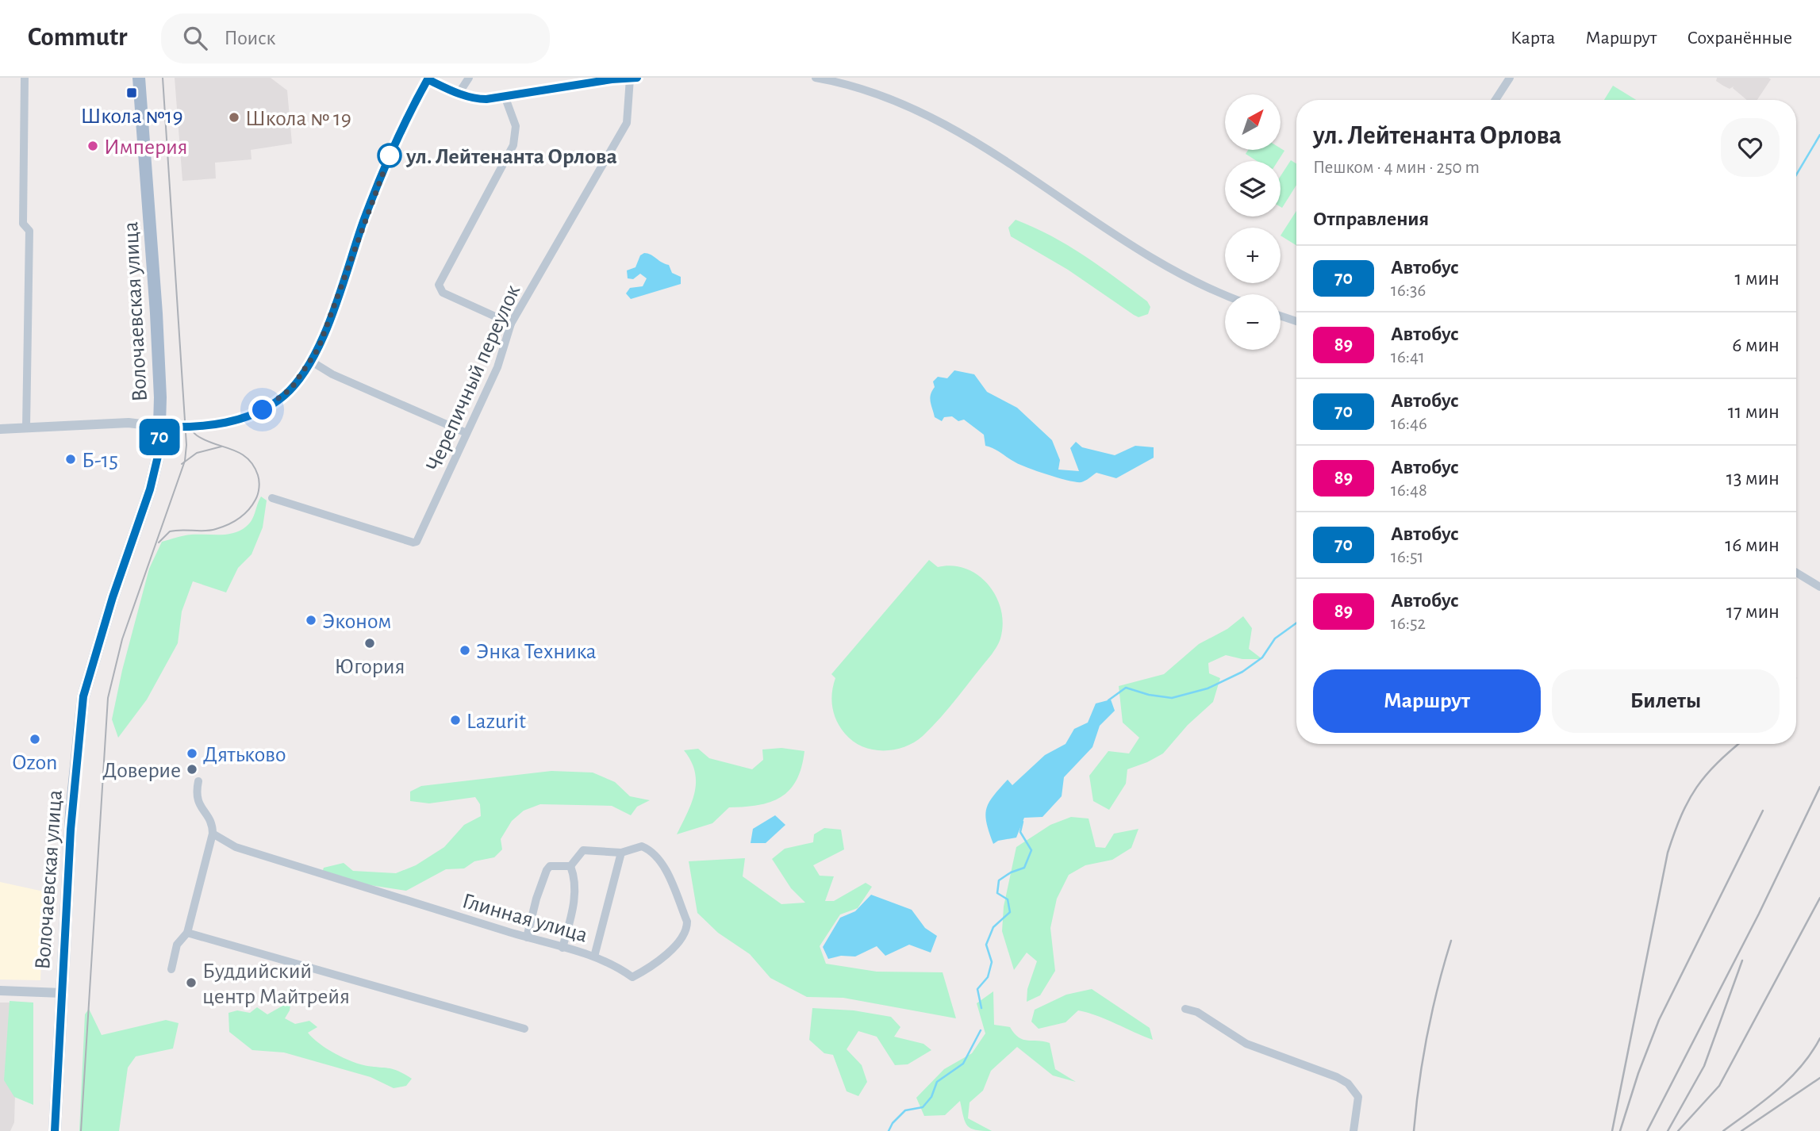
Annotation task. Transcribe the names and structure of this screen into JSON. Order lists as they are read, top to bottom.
{
  "streets": {
    "main road": ["Волочаевская улица"],
    "street": ["Черепичный переулок", "Глинная улица"]
  },
  "places": {
    "transit": ["Школа №19"],
    "other": [
      "Школа № 19",
      "Империя",
      "ул. Лейтенанта Орлова",
      "Б-15",
      "Эконом",
      "Югория",
      "Энка Техника",
      "Lazurit",
      "Ozon",
      "Дятьково",
      "Доверие",
      "Буддийский центр Майтрейя"
    ]
  },
  "lines": ["bus line 70"],
  "north": "top right",
  "page": {
    "header": "Commutr",
    "search": "Поиск",
    "nav": ["Карта", "Маршрут", "Сохранённые"],
    "on_map": "70",
    "map_buttons": ["+", "−"],
    "heading": [
      ["ул. Лейтенанта Орлова", "Пешком · 4 мин · 250 m"],
      "Отправления"
    ],
    "list": [
      {
        "mark": "70",
        "name": "Автобус",
        "note": "16:36",
        "value": "1 мин"
      },
      {
        "mark": "89",
        "name": "Автобус",
        "note": "16:41",
        "value": "6 мин"
      },
      {
        "mark": "70",
        "name": "Автобус",
        "note": "16:46",
        "value": "11 мин"
      },
      {
        "mark": "89",
        "name": "Автобус",
        "note": "16:48",
        "value": "13 мин"
      },
      {
        "mark": "70",
        "name": "Автобус",
        "note": "16:51",
        "value": "16 мин"
      },
      {
        "mark": "89",
        "name": "Автобус",
        "note": "16:52",
        "value": "17 мин"
      }
    ],
    "buttons": ["Маршрут", "Билеты"]
  }
}
